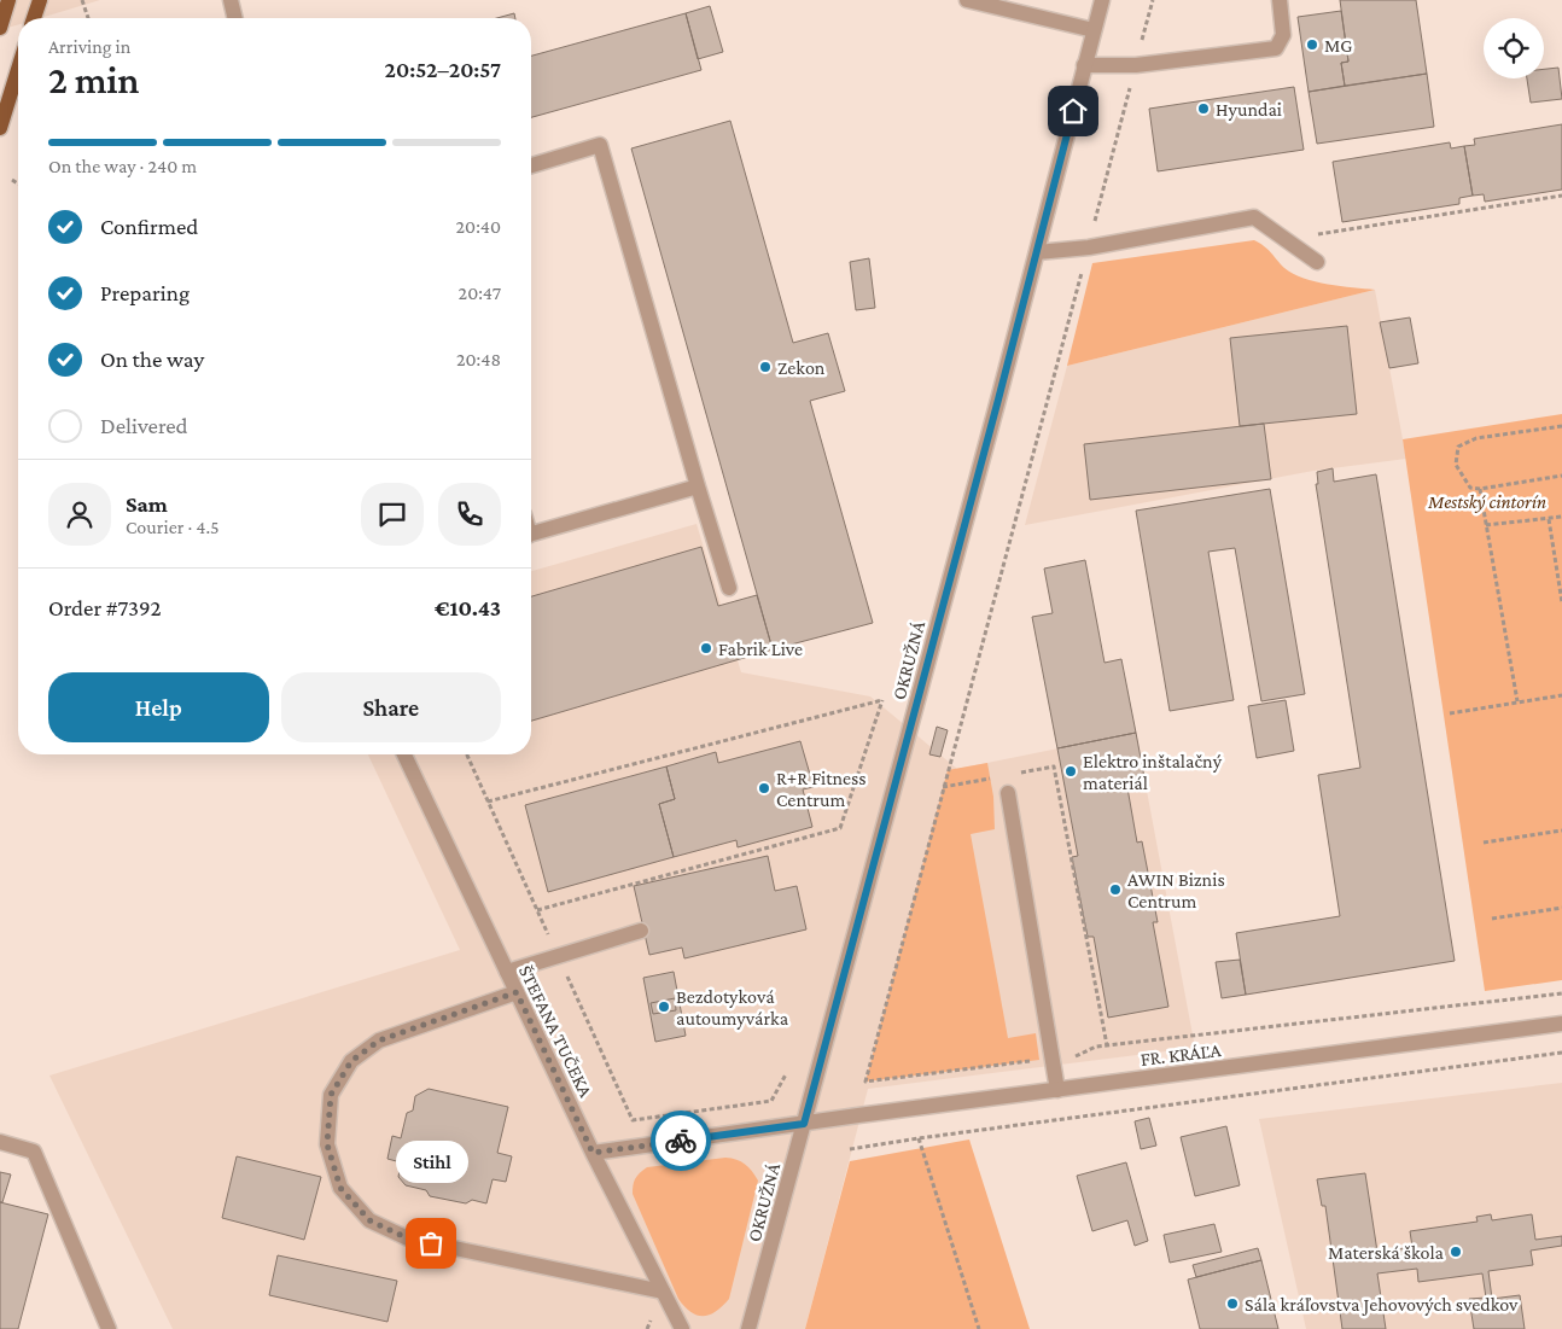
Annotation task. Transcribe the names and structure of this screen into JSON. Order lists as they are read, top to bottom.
{
  "streets": {
    "street": ["OKRUŽNÁ", "ŠTEFANA TUČEKA", "FR. KRÁĽA"]
  },
  "crossings": [
    ["OKRUŽNÁ", "FR. KRÁĽA"],
    ["ŠTEFANA TUČEKA", "FR. KRÁĽA"]
  ],
  "parks": ["Mestský cintorín"],
  "places": [
    "MG",
    "Hyundai",
    "Zekon",
    "Fabrik Live",
    "Elektro inštalačný materiál",
    "R+R Fitness Centrum",
    "AWIN Biznis Centrum",
    "Bezdotyková autoumyvárka",
    "Stihl",
    "Materská škola",
    "Sála kráľovstva Jehovových svedkov"
  ],
  "page": {
    "heading": ["2 min", "Arriving in", "20:52–20:57"],
    "panel": [
      "Sam",
      "Courier · 4.5",
      "Order #7392",
      "€10.43"
    ],
    "bar": "On the way · 240 m",
    "list": [
      ["Confirmed", "20:40"],
      ["Preparing", "20:47"],
      ["On the way", "20:48"],
      "Delivered"
    ],
    "buttons": ["Help", "Share"],
    "bubble": "Stihl"
  }
}
